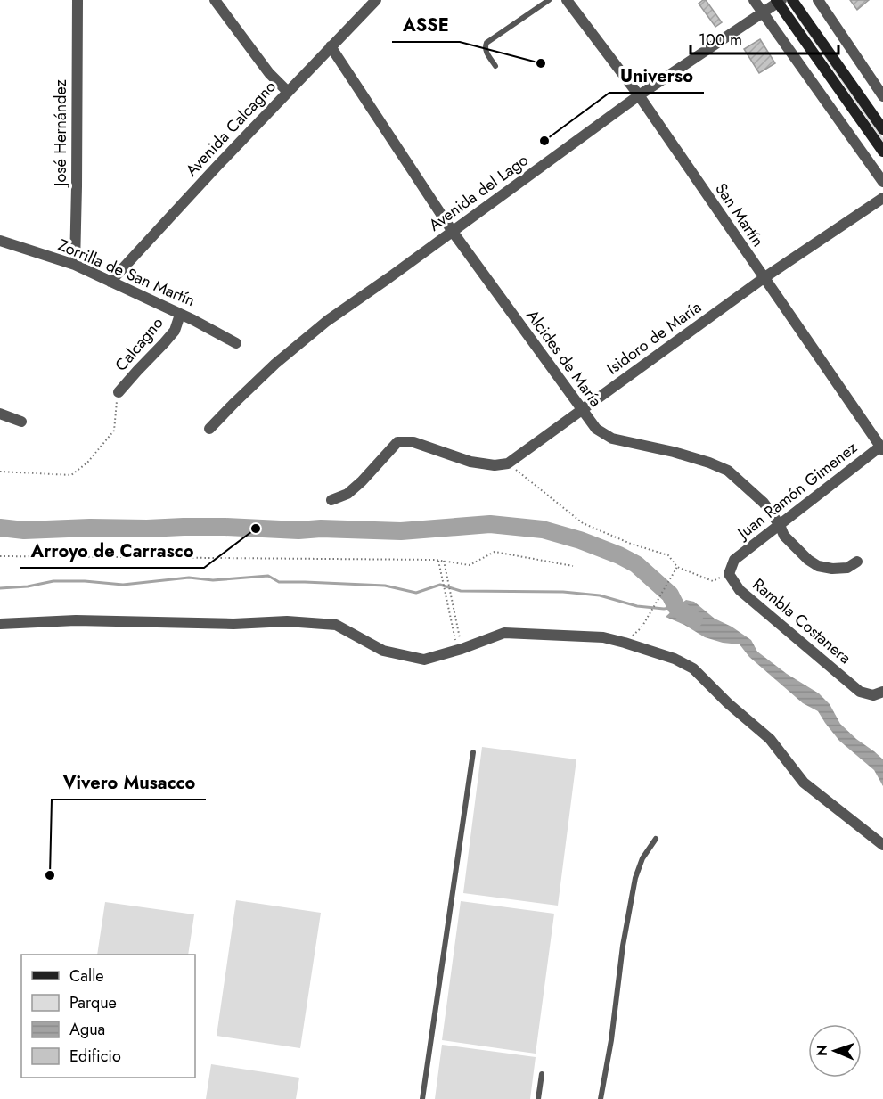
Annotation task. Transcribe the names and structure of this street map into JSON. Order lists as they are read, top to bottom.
{
  "streets": {
    "street": [
      "Avenida Calcagno",
      "José Hernández",
      "Avenida del Lago",
      "San Martín",
      "Zorrilla de San Martín",
      "Isidoro de María",
      "Calcagno",
      "Alcides de María",
      "Juan Ramón Gimenez",
      "Rambla Costanera"
    ]
  },
  "crossings": [
    ["Avenida Calcagno", "Zorrilla de San Martín"],
    ["Avenida Calcagno", "Alcides de María"],
    ["José Hernández", "Zorrilla de San Martín"],
    ["Avenida del Lago", "San Martín"],
    ["Avenida del Lago", "Alcides de María"],
    ["San Martín", "Isidoro de María"],
    ["San Martín", "Juan Ramón Gimenez"],
    ["Zorrilla de San Martín", "Calcagno"],
    ["Isidoro de María", "Alcides de María"],
    ["Alcides de María", "Juan Ramón Gimenez"],
    ["Juan Ramón Gimenez", "Rambla Costanera"]
  ],
  "places": [
    "ASSE",
    "Universo",
    "Arroyo de Carrasco",
    "Vivero Musacco"
  ],
  "legend": [
    "Calle",
    "Parque",
    "Agua",
    "Edificio"
  ],
  "scale_bar": "100 m",
  "north": "left"
}
